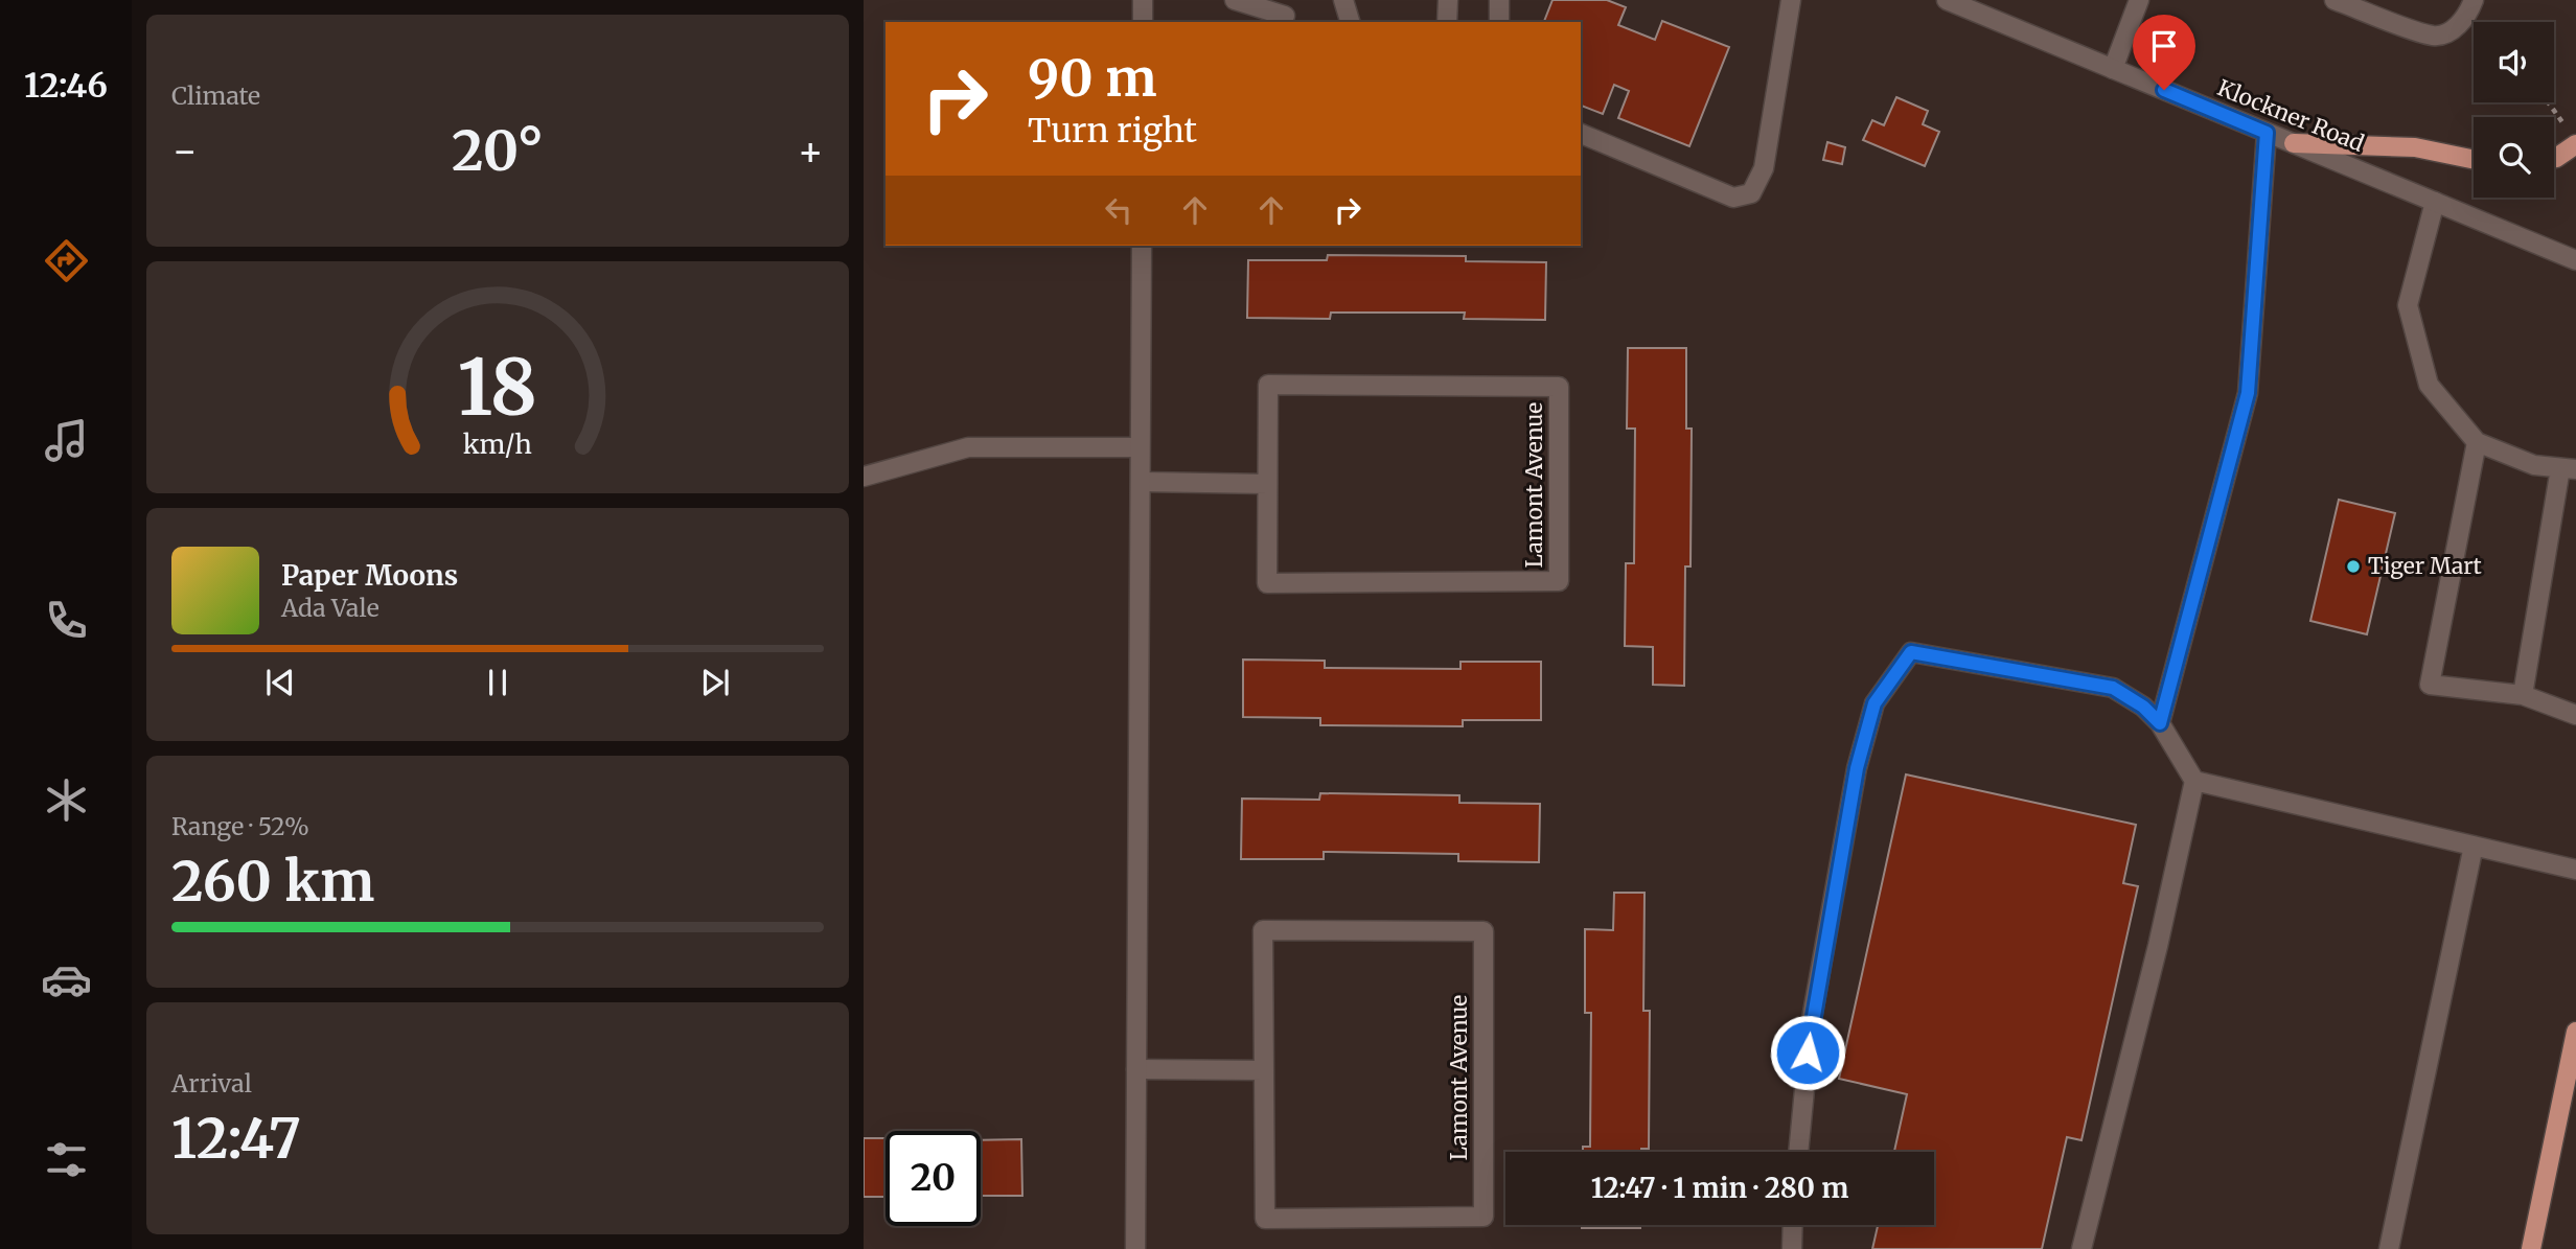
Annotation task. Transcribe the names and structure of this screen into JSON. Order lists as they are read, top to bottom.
{
  "streets": {
    "street": ["Klockner Road", "Lamont Avenue"]
  },
  "places": ["Tiger Mart"],
  "page": {
    "tabs": "12:46",
    "tile": [
      "Climate",
      ["Range · 52%", "260 km"],
      ["Arrival", "12:47"]
    ],
    "turn": ["90 m", "Turn right"],
    "heat": ["−", "20°", "+"],
    "song": ["Paper Moons", "Ada Vale"],
    "limit": "20",
    "trip": "12:47 · 1 min · 280 m",
    "gauge": ["18", "km/h"]
  }
}
